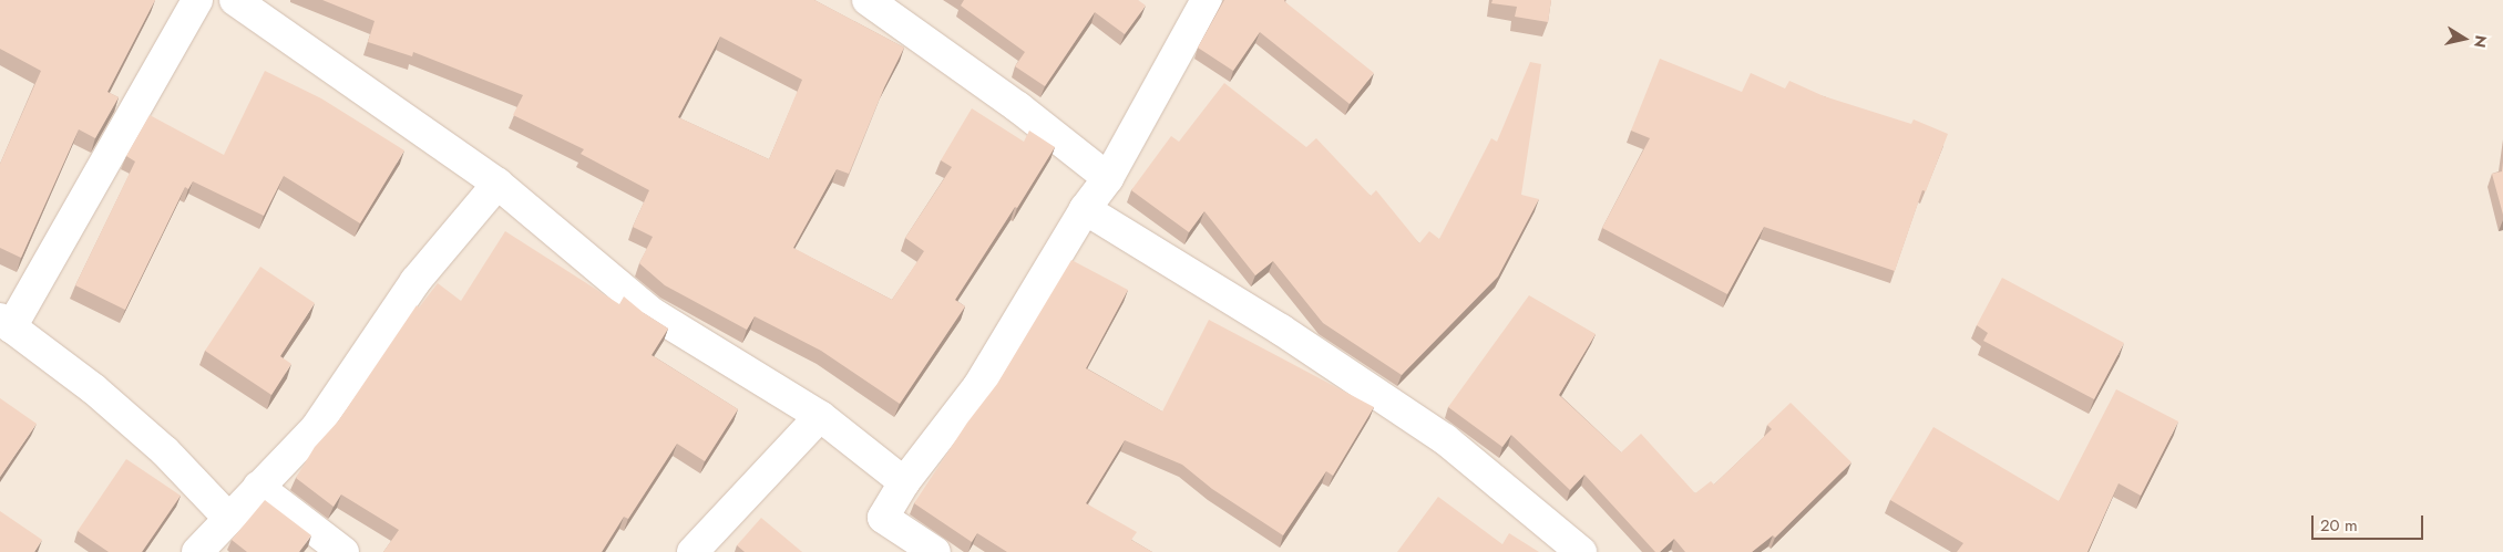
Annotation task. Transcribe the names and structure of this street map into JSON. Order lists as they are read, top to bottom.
{
  "scale_bar": "20 m",
  "north": "right"
}
